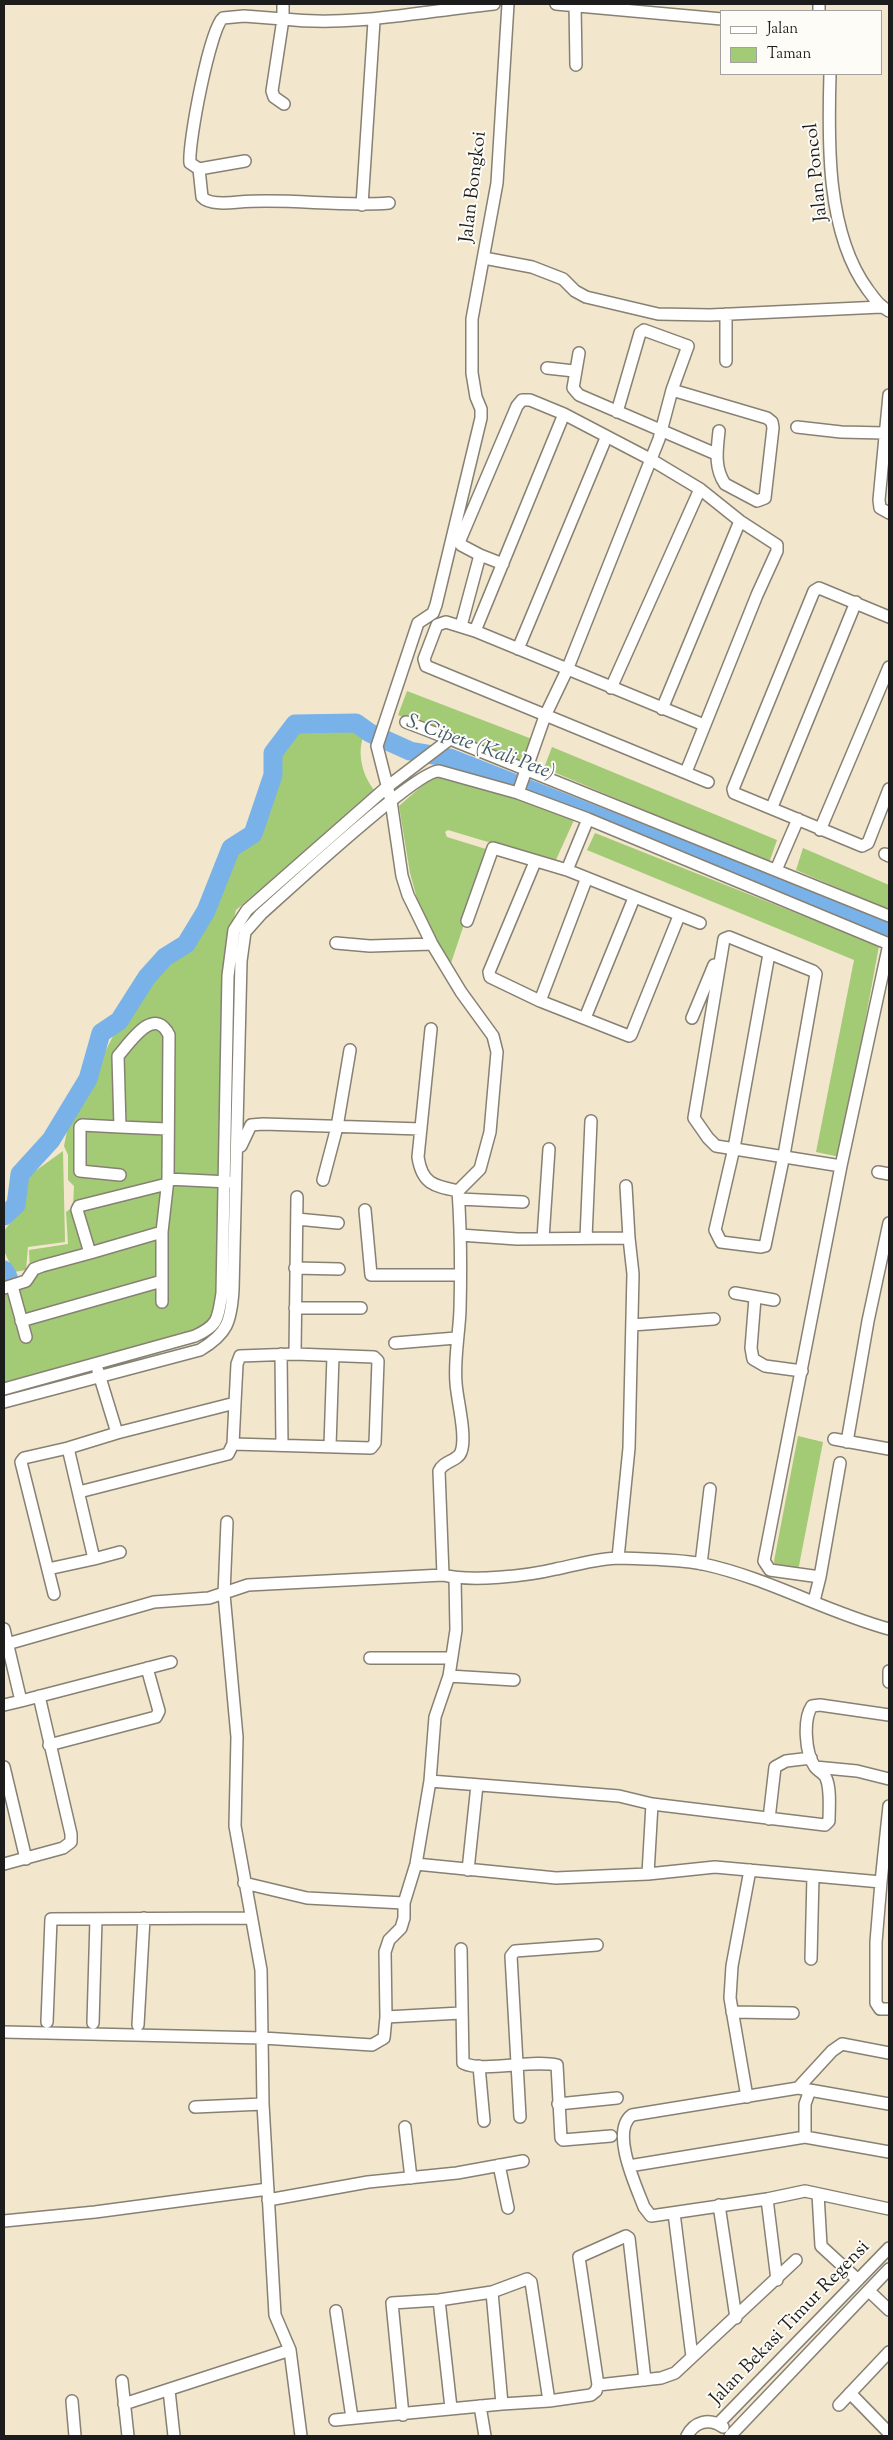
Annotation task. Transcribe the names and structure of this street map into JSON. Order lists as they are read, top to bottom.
{
  "streets": {
    "street": ["Jalan Poncol", "Jalan Bongkoi", "Jalan Bekasi Timur Regensi"]
  },
  "water": ["S. Cipete (Kali Pete)"],
  "legend": ["Jalan", "Taman"]
}
